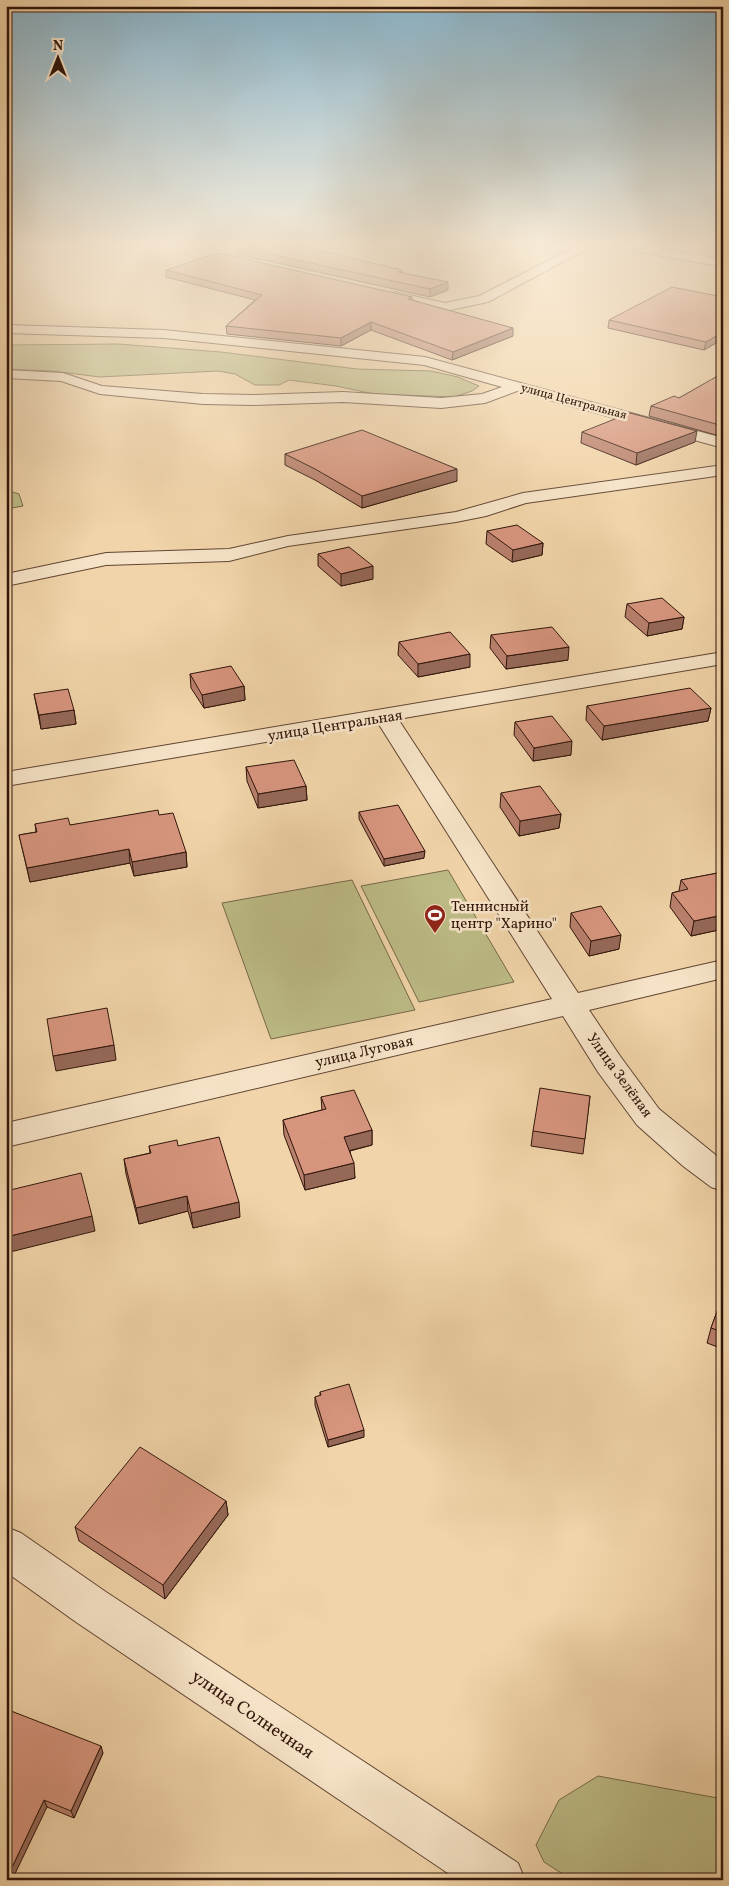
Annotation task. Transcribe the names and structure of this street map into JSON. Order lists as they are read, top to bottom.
{
  "streets": {
    "street": ["улица Центральная", "Улица Зелёная", "улица Солнечная"]
  },
  "crossings": [
    ["улица Центральная", "Улица Зелёная"]
  ],
  "places": {
    "sports": ["Теннисный центр \"Харино\""]
  },
  "north": "top"
}
